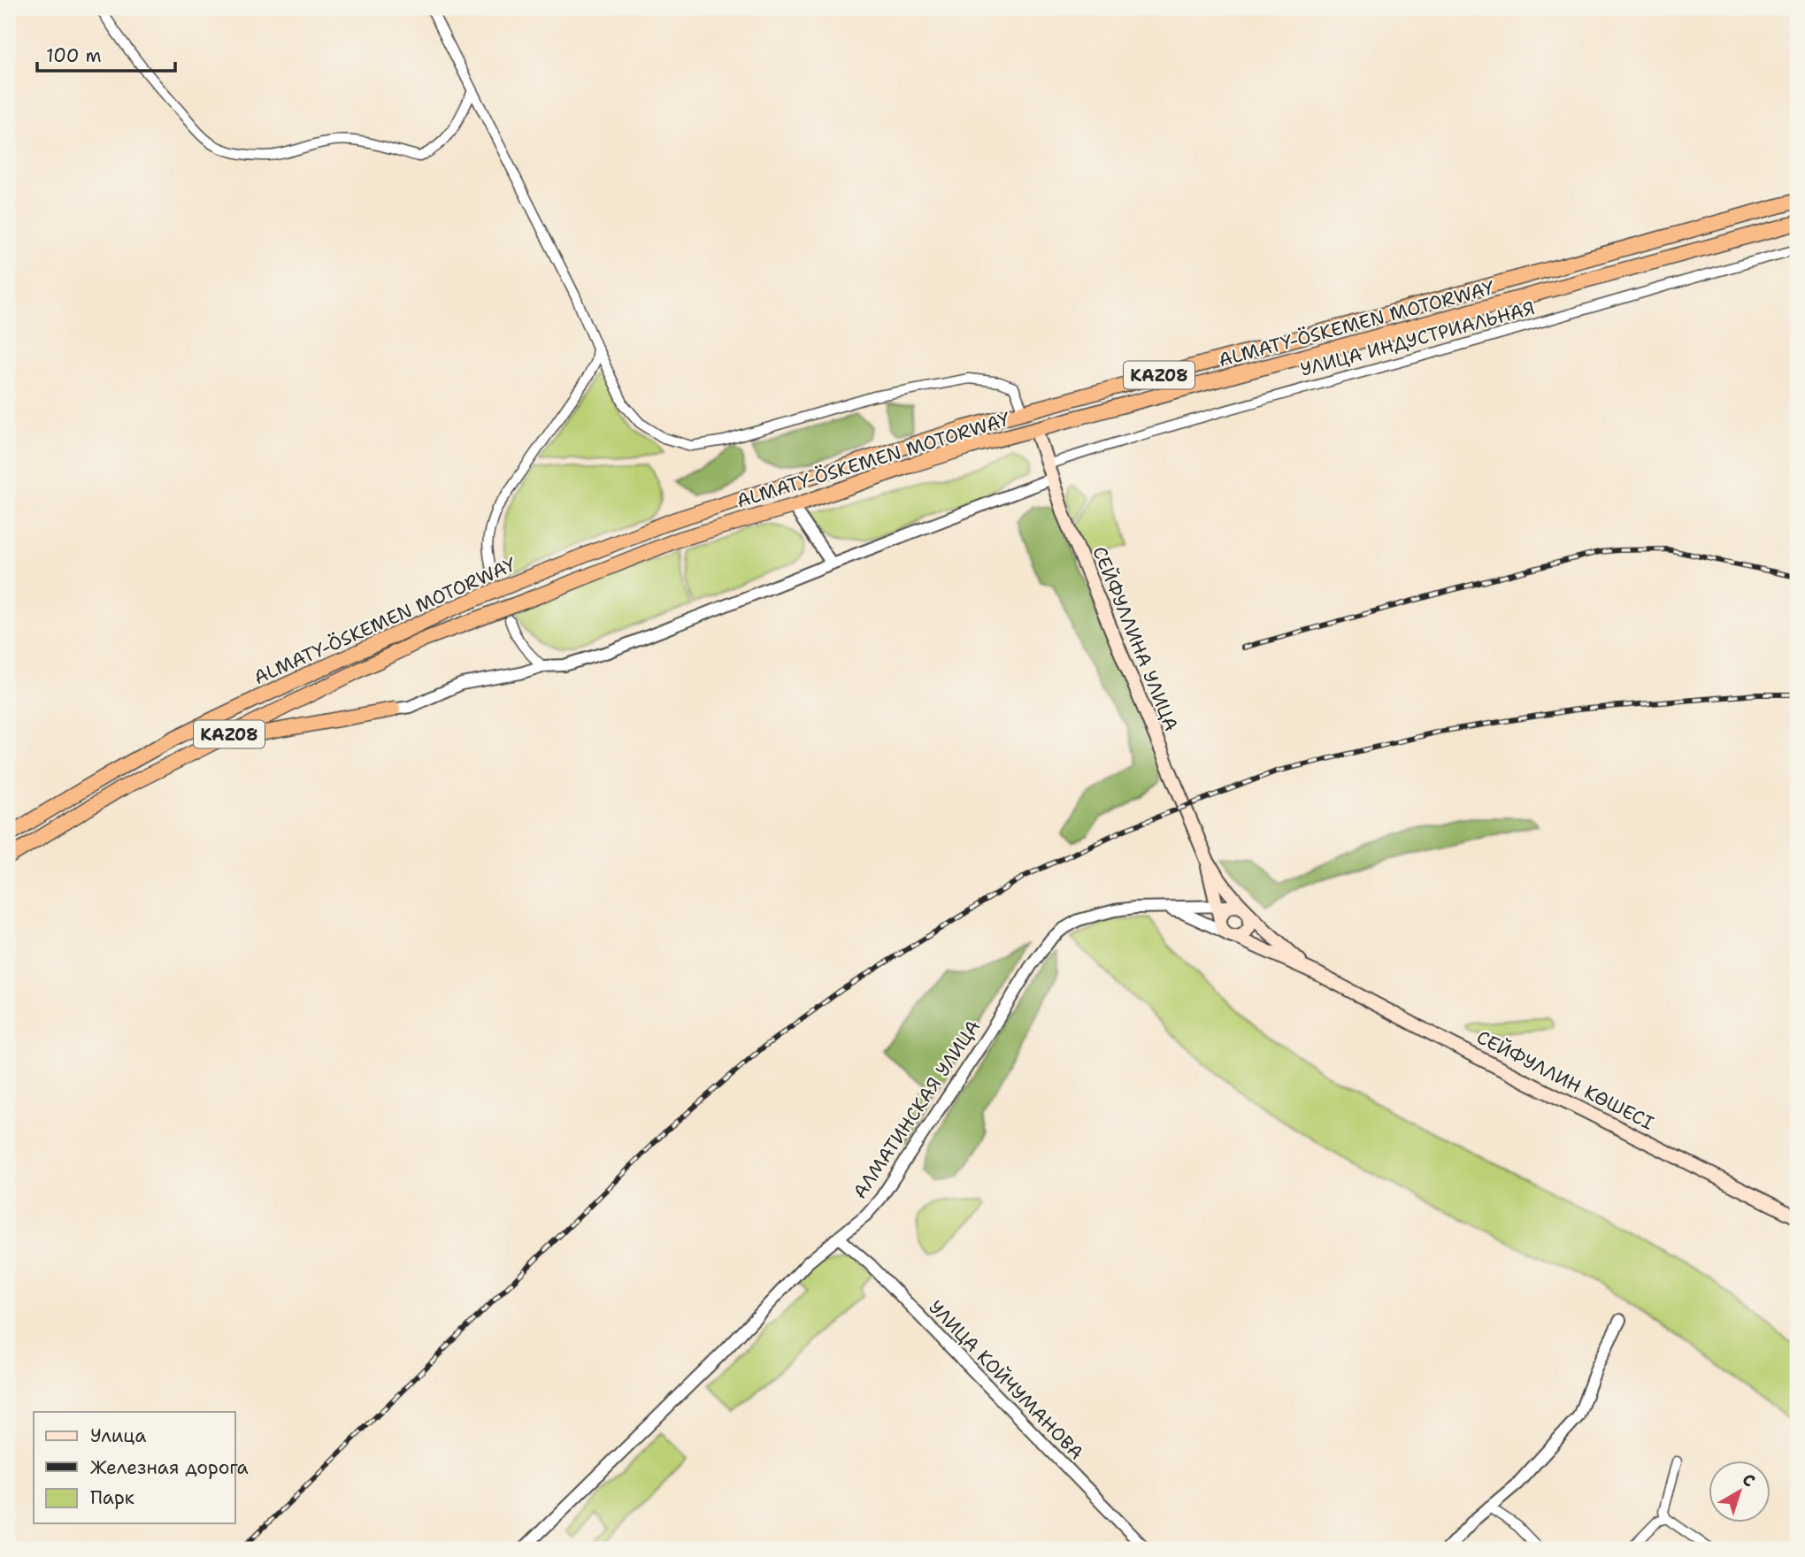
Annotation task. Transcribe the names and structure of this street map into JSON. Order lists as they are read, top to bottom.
{
  "streets": {
    "highway": ["ALMATY-ÖSKEMEN MOTORWAY", "KAZ08"],
    "main road": ["СЕЙФУЛЛИНА УЛИЦА", "СЕЙФУЛЛИН КӨШЕСІ"],
    "street": ["УЛИЦА ИНДУСТРИАЛЬНАЯ", "АЛМАТИНСКАЯ УЛИЦА", "УЛИЦА КОЙЧУМАНОВА"]
  },
  "crossings": [
    ["ALMATY-ÖSKEMEN MOTORWAY", "СЕЙФУЛЛИНА УЛИЦА"],
    ["УЛИЦА ИНДУСТРИАЛЬНАЯ", "СЕЙФУЛЛИНА УЛИЦА"],
    ["АЛМАТИНСКАЯ УЛИЦА", "УЛИЦА КОЙЧУМАНОВА"]
  ],
  "legend": ["Улица", "Железная дорога", "Парк"],
  "scale_bar": "100 m",
  "north": "top right"
}
